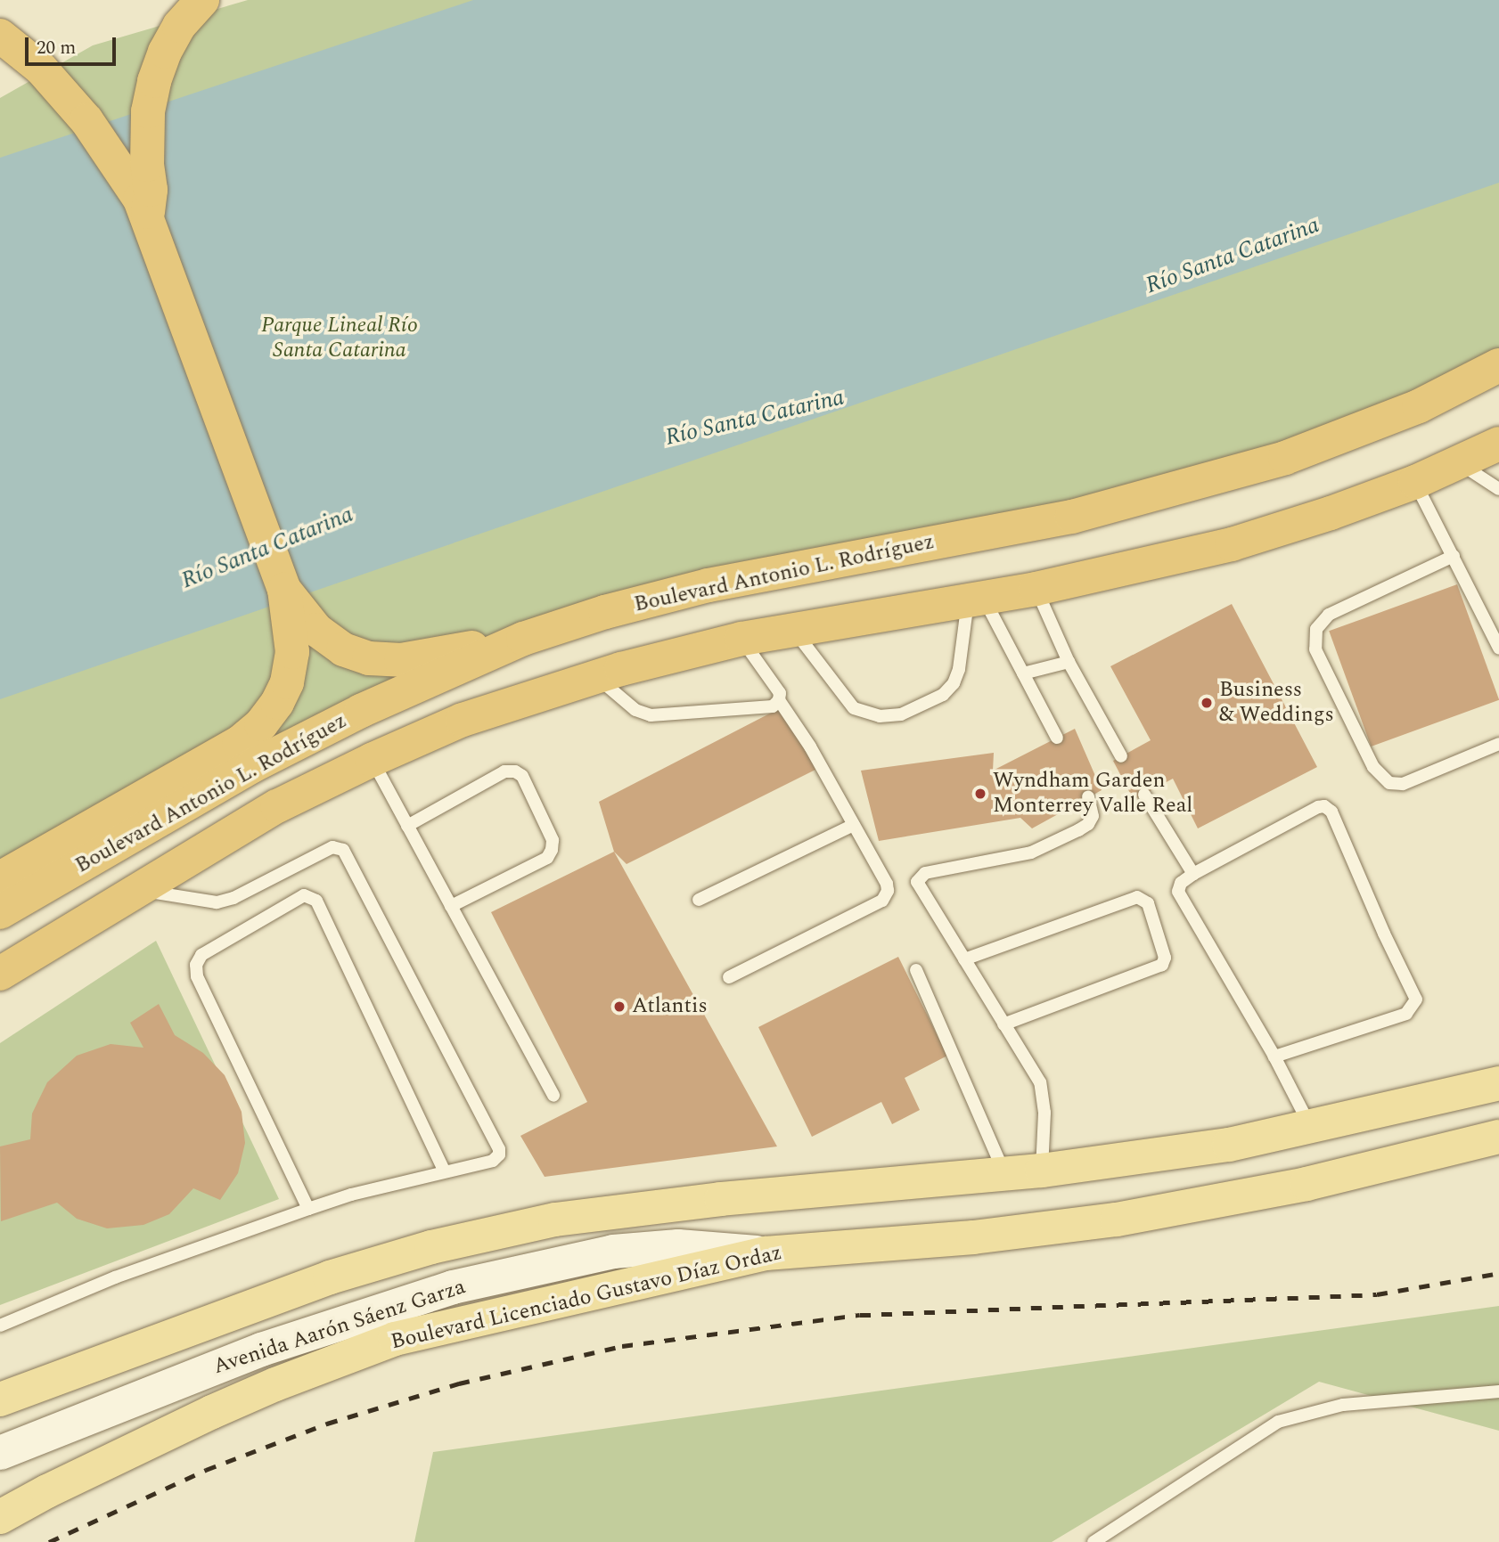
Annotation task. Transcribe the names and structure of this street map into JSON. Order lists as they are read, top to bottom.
{
  "streets": {
    "highway": ["Boulevard Antonio L. Rodríguez"],
    "main road": ["Boulevard Licenciado Gustavo Díaz Ordaz", "Avenida Aarón Sáenz Garza"]
  },
  "crossings": [
    ["Boulevard Licenciado Gustavo Díaz Ordaz", "Avenida Aarón Sáenz Garza"]
  ],
  "water": ["Río Santa Catarina"],
  "parks": ["Parque Lineal Río Santa Catarina"],
  "places": ["Business & Weddings", "Wyndham Garden Monterrey Valle Real", "Atlantis"],
  "scale_bar": "20 m"
}
